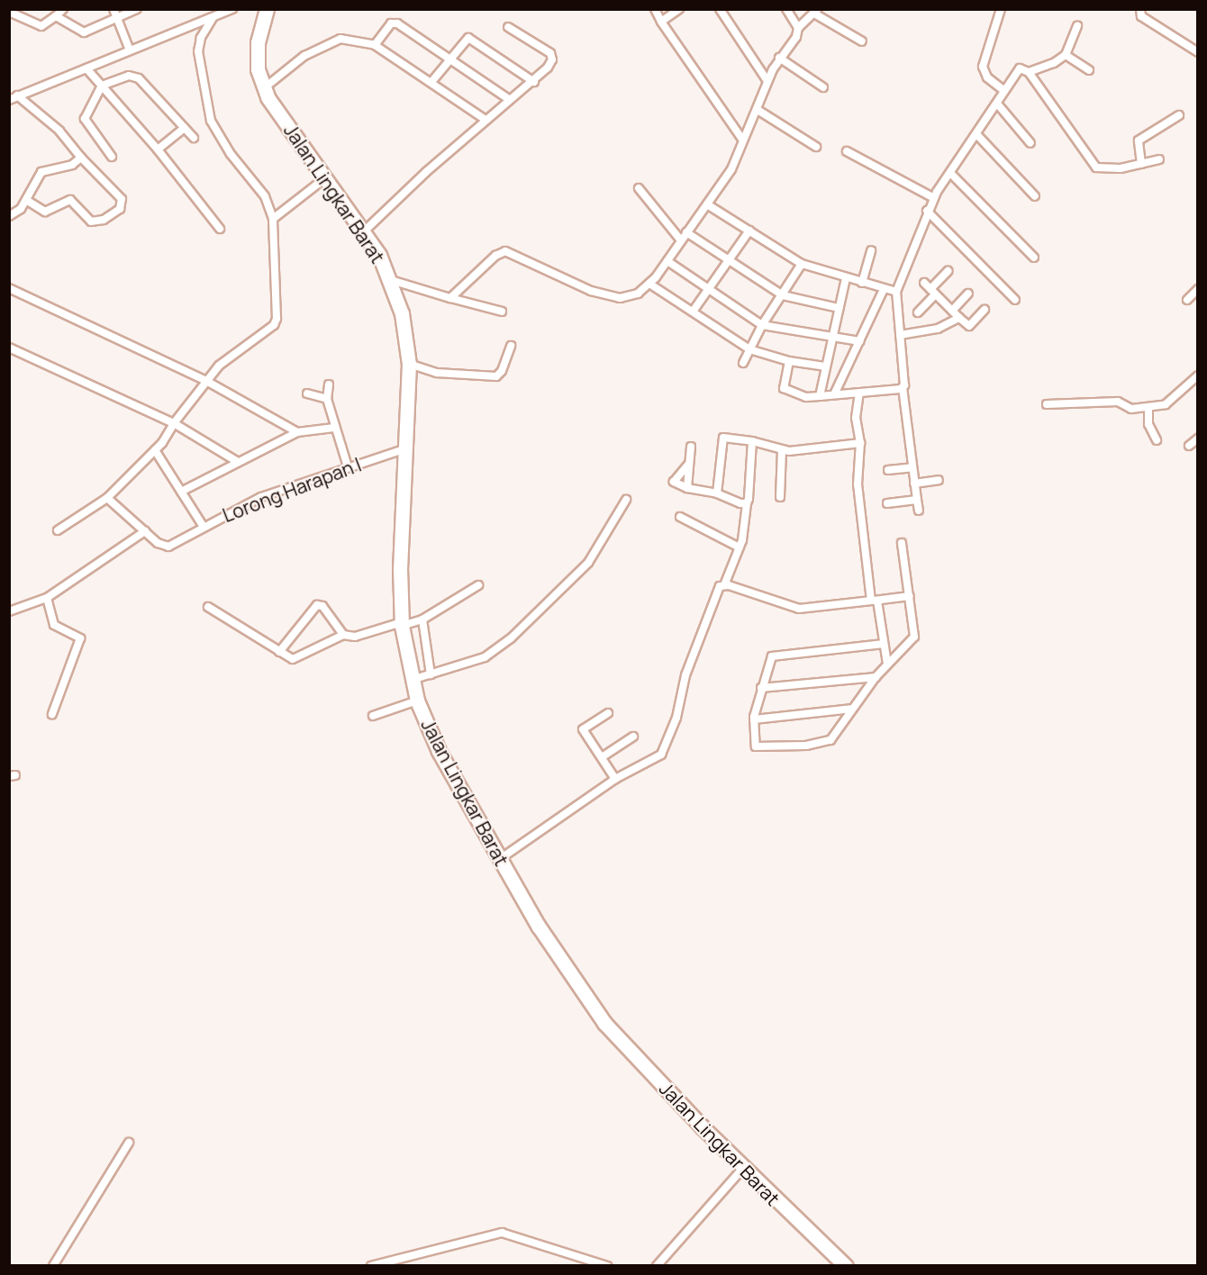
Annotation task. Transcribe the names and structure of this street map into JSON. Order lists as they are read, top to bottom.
{
  "streets": {
    "highway": ["Jalan Lingkar Barat"],
    "street": ["Lorong Harapan I"]
  },
  "crossings": [
    ["Jalan Lingkar Barat", "Lorong Harapan I"]
  ]
}
